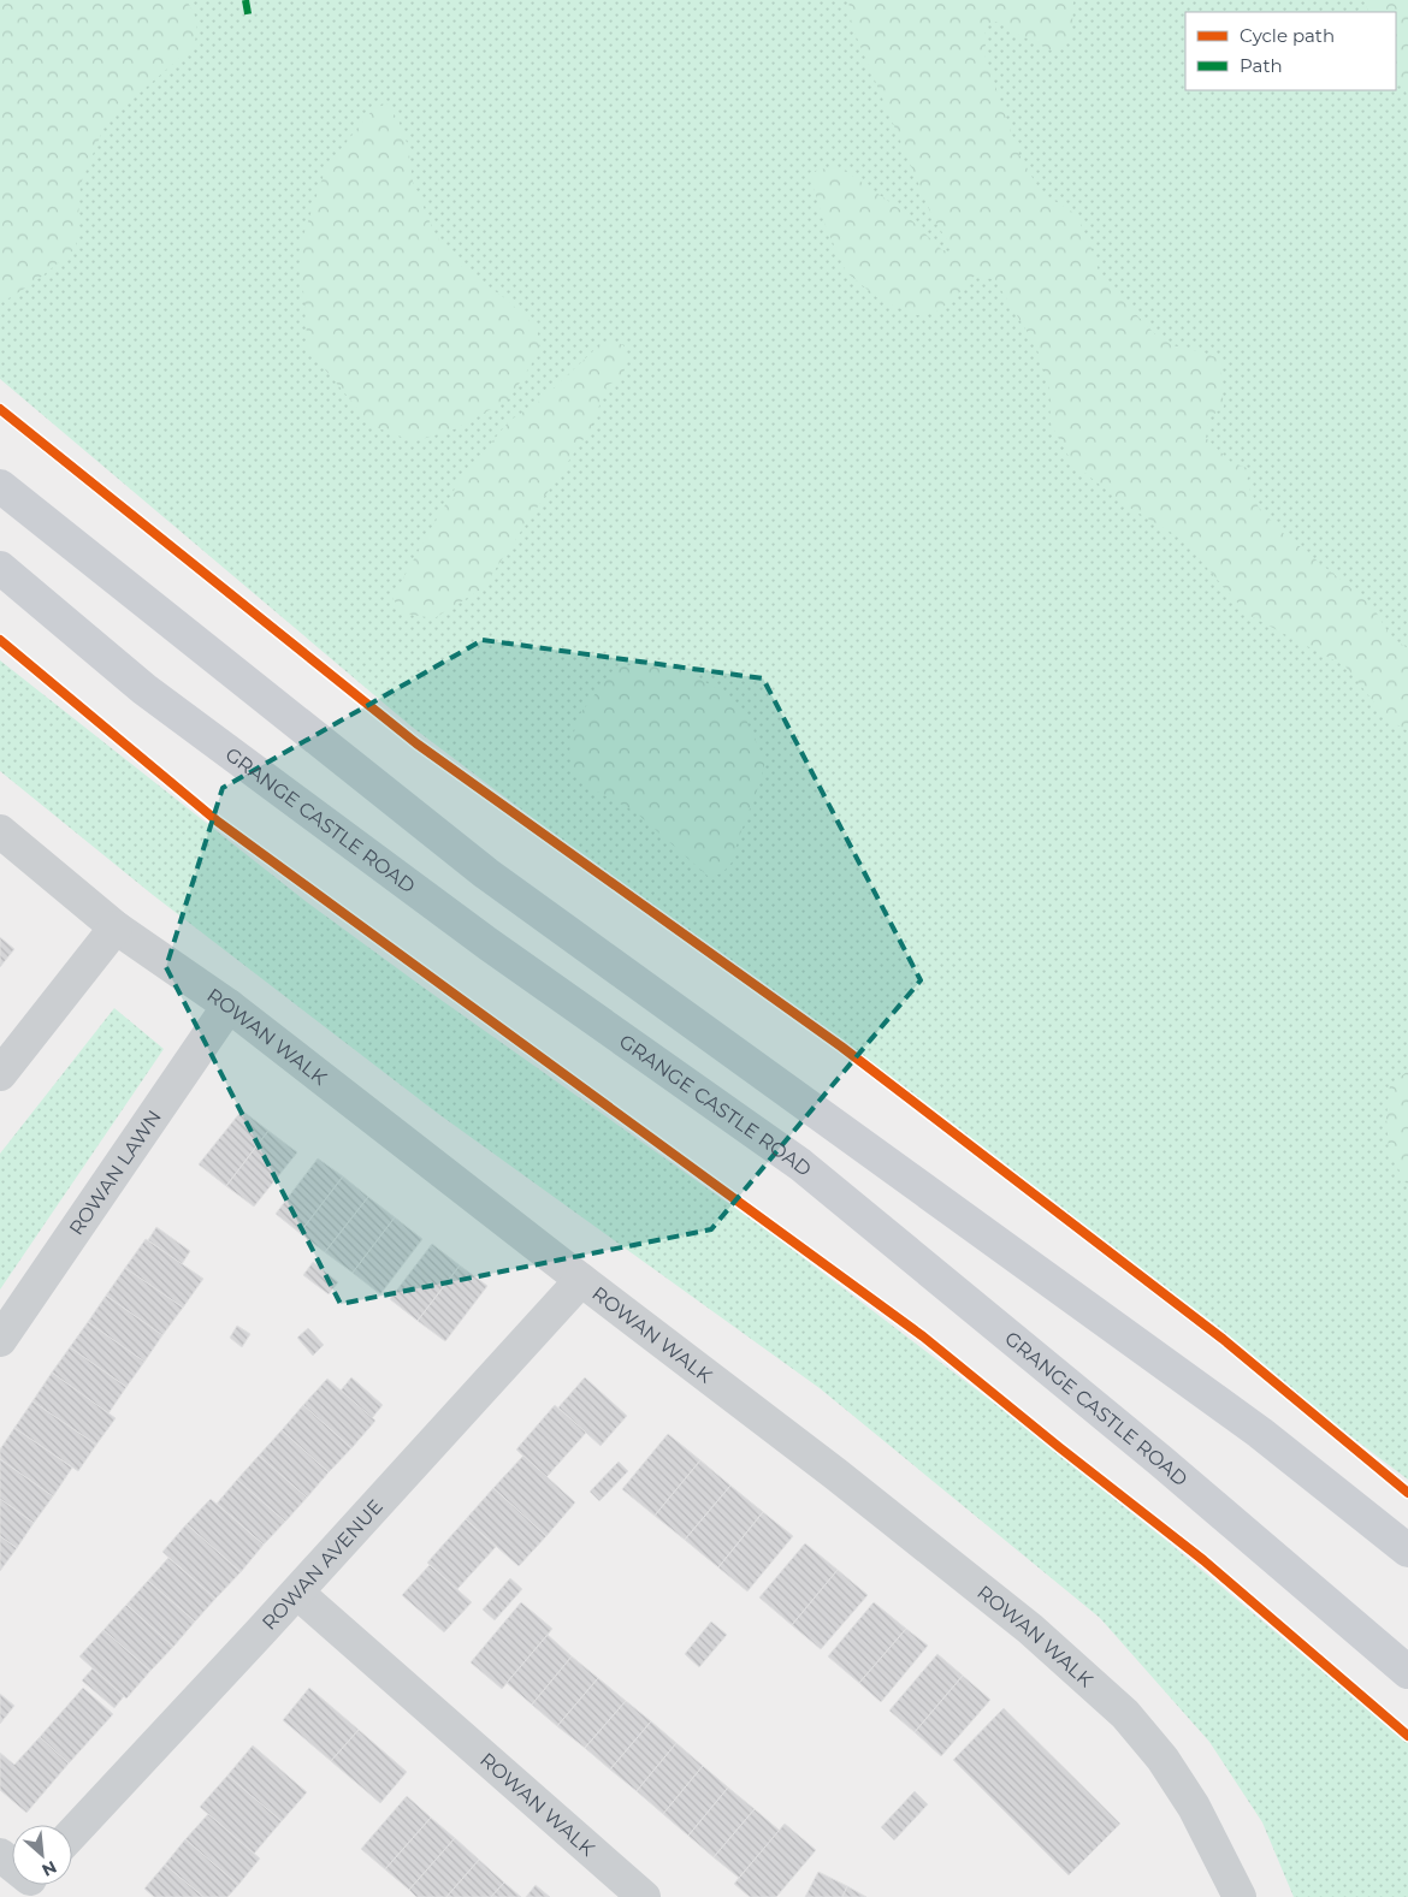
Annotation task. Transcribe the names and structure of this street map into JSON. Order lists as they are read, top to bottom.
{
  "streets": {
    "main road": ["GRANGE CASTLE ROAD"],
    "street": ["ROWAN WALK", "ROWAN LAWN", "ROWAN AVENUE"]
  },
  "crossings": [
    ["ROWAN WALK", "ROWAN LAWN"],
    ["ROWAN WALK", "ROWAN AVENUE"]
  ],
  "legend": ["Cycle path", "Path"],
  "north": "bottom right"
}
